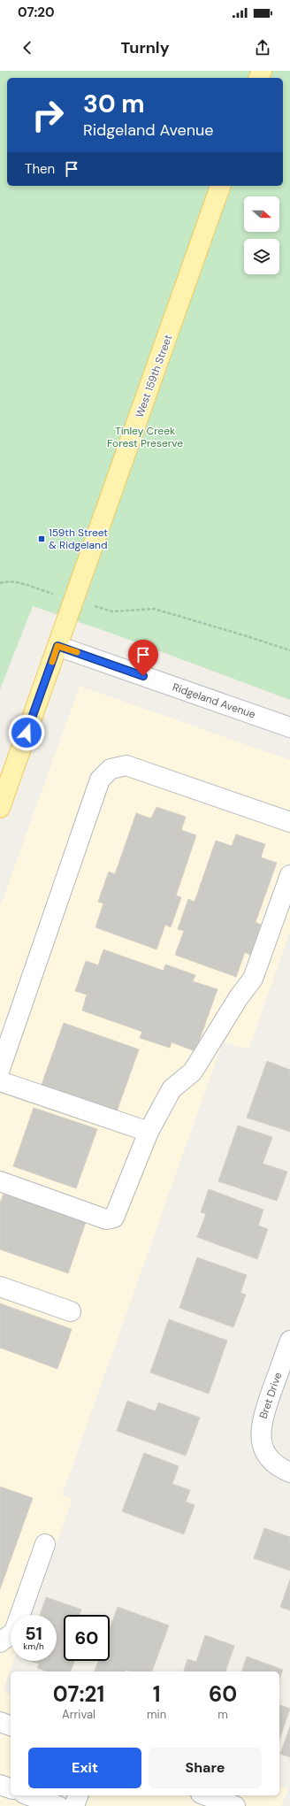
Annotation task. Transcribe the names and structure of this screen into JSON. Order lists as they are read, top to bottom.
{
  "streets": {
    "main road": ["West 159th Street"],
    "street": ["Ridgeland Avenue", "Bret Drive"]
  },
  "crossings": [
    ["West 159th Street", "Ridgeland Avenue"]
  ],
  "parks": ["Tinley Creek Forest Preserve"],
  "places": {
    "transit": ["159th Street & Ridgeland"]
  },
  "north": "right",
  "page": {
    "status": "07:20",
    "header": "Turnly",
    "turn": ["30 m", "Ridgeland Avenue"],
    "then": "Then",
    "speed": "51 km/h",
    "limit": "60",
    "eta": [
      "07:21",
      "Arrival",
      "1",
      "min",
      "60",
      "m"
    ],
    "buttons": ["Exit", "Share"]
  }
}
